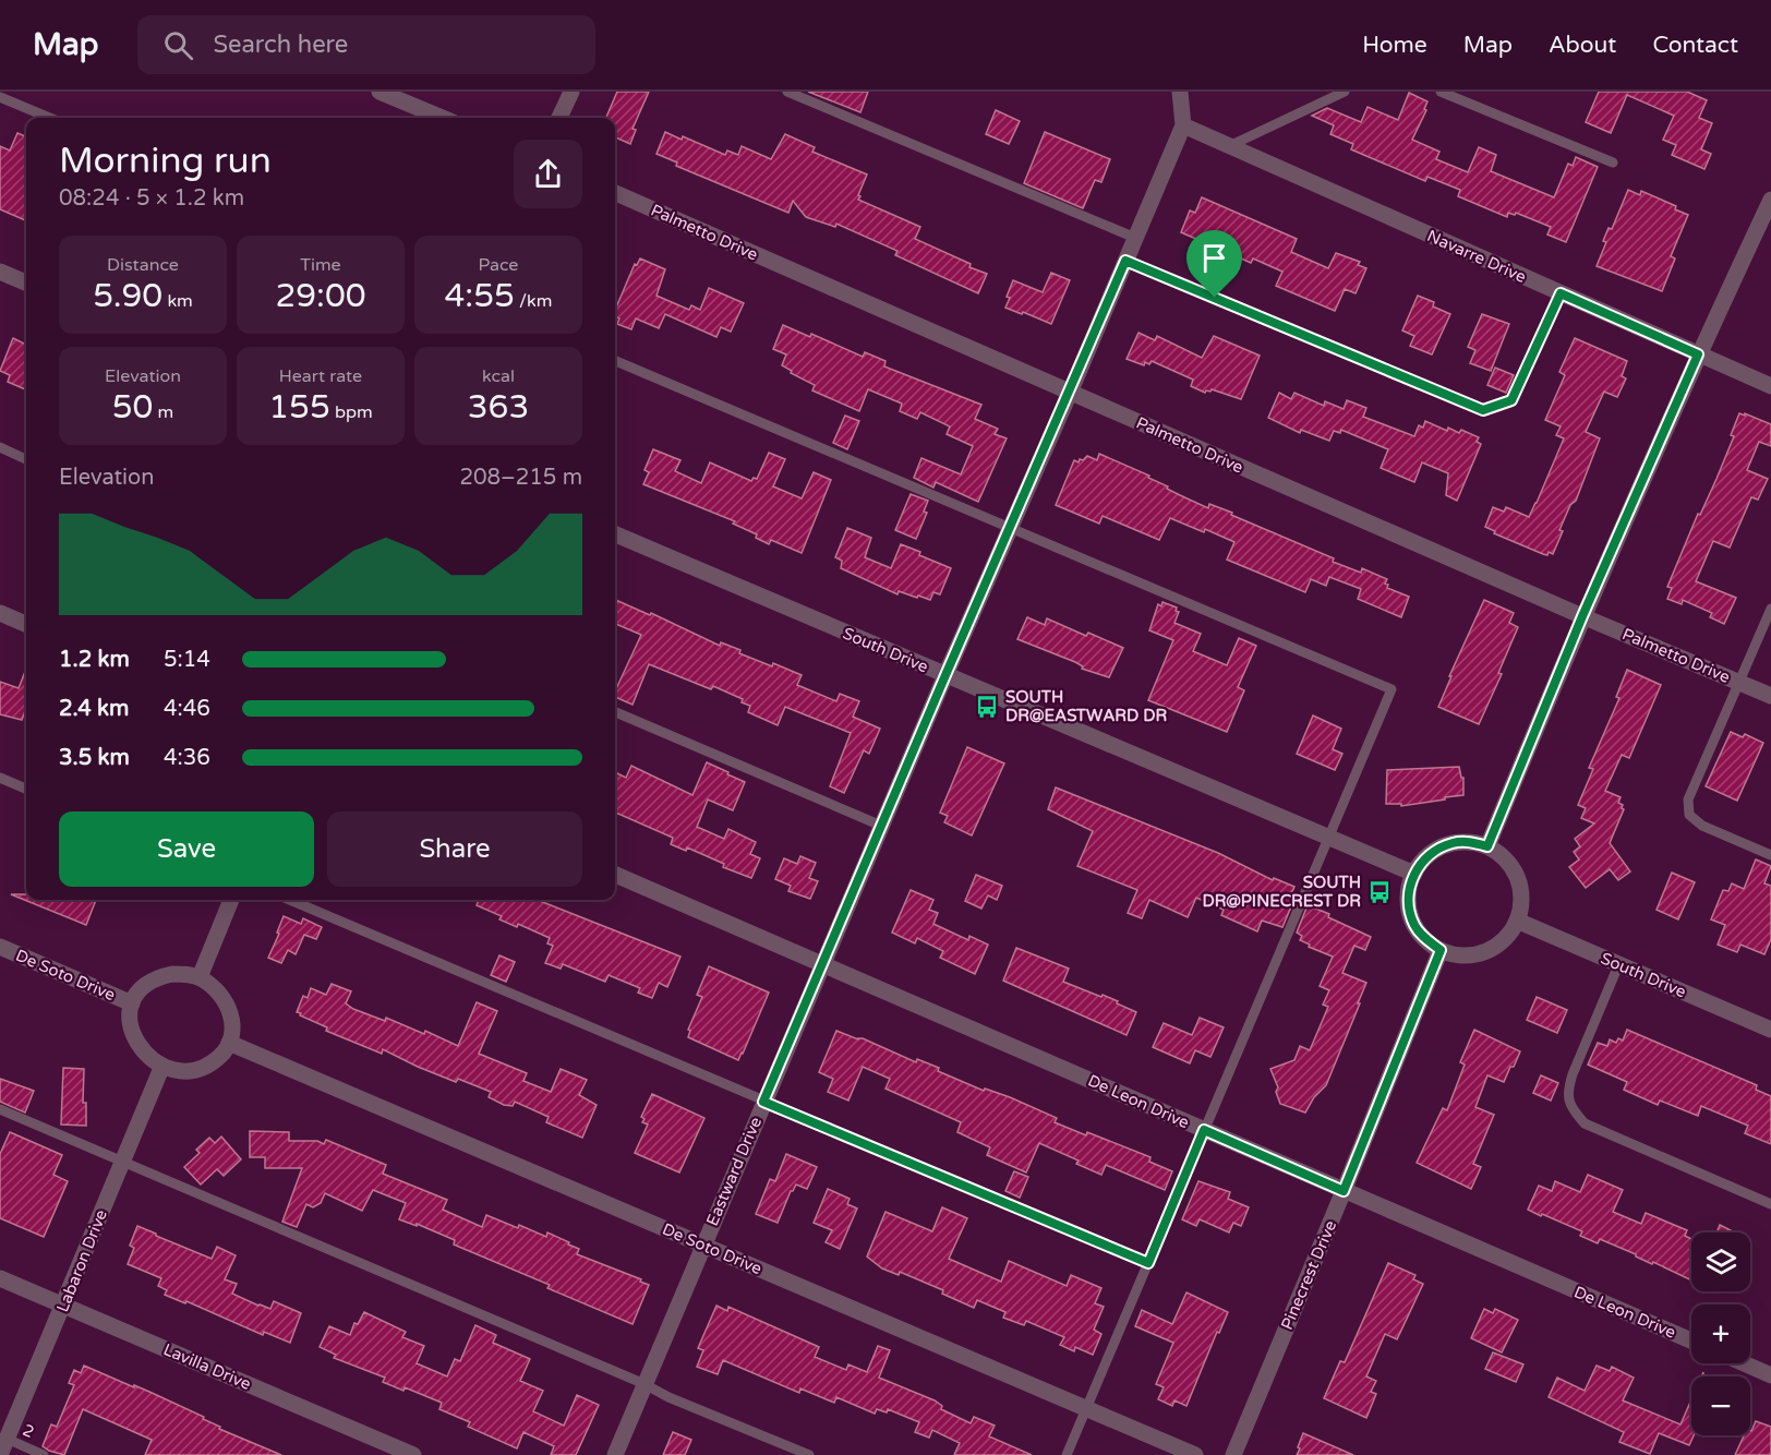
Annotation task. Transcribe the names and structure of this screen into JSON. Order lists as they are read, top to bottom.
{
  "streets": {
    "street": [
      "Palmetto Drive",
      "Navarre Drive",
      "South Drive",
      "De Soto Drive",
      "De Leon Drive",
      "Eastward Drive",
      "Labaron Drive",
      "Pinecrest Drive",
      "Lavilla Drive"
    ],
    "lane": ["2"]
  },
  "crossings": [
    ["Palmetto Drive", "Eastward Drive"],
    ["Navarre Drive", "Eastward Drive"],
    ["South Drive", "Eastward Drive"],
    ["South Drive", "Pinecrest Drive"],
    ["De Soto Drive", "Eastward Drive"],
    ["De Soto Drive", "Labaron Drive"],
    ["De Leon Drive", "Eastward Drive"],
    ["De Leon Drive", "Pinecrest Drive"],
    ["Labaron Drive", "Lavilla Drive"],
    ["Labaron Drive", "2"]
  ],
  "places": {
    "bus stop": ["SOUTH DR@EASTWARD DR", "SOUTH DR@PINECREST DR"]
  },
  "page": {
    "header": "Map",
    "search": "Search here",
    "nav": [
      "Home",
      "Map",
      "About",
      "Contact"
    ],
    "heading": ["Morning run", "08:24 · 5 × 1.2 km"],
    "stats": [
      ["Distance", "5.90 km"],
      ["Time", "29:00"],
      ["Pace", "4:55 /km"],
      ["Elevation", "50 m"],
      ["Heart rate", "155 bpm"],
      ["kcal", "363"]
    ],
    "chart": ["Elevation", "208–215 m"],
    "list": [
      {
        "name": "1.2 km",
        "note": "5:14"
      },
      {
        "name": "2.4 km",
        "note": "4:46"
      },
      {
        "name": "3.5 km",
        "note": "4:36"
      }
    ],
    "buttons": ["Save", "Share"],
    "map_buttons": ["+", "−"]
  }
}
